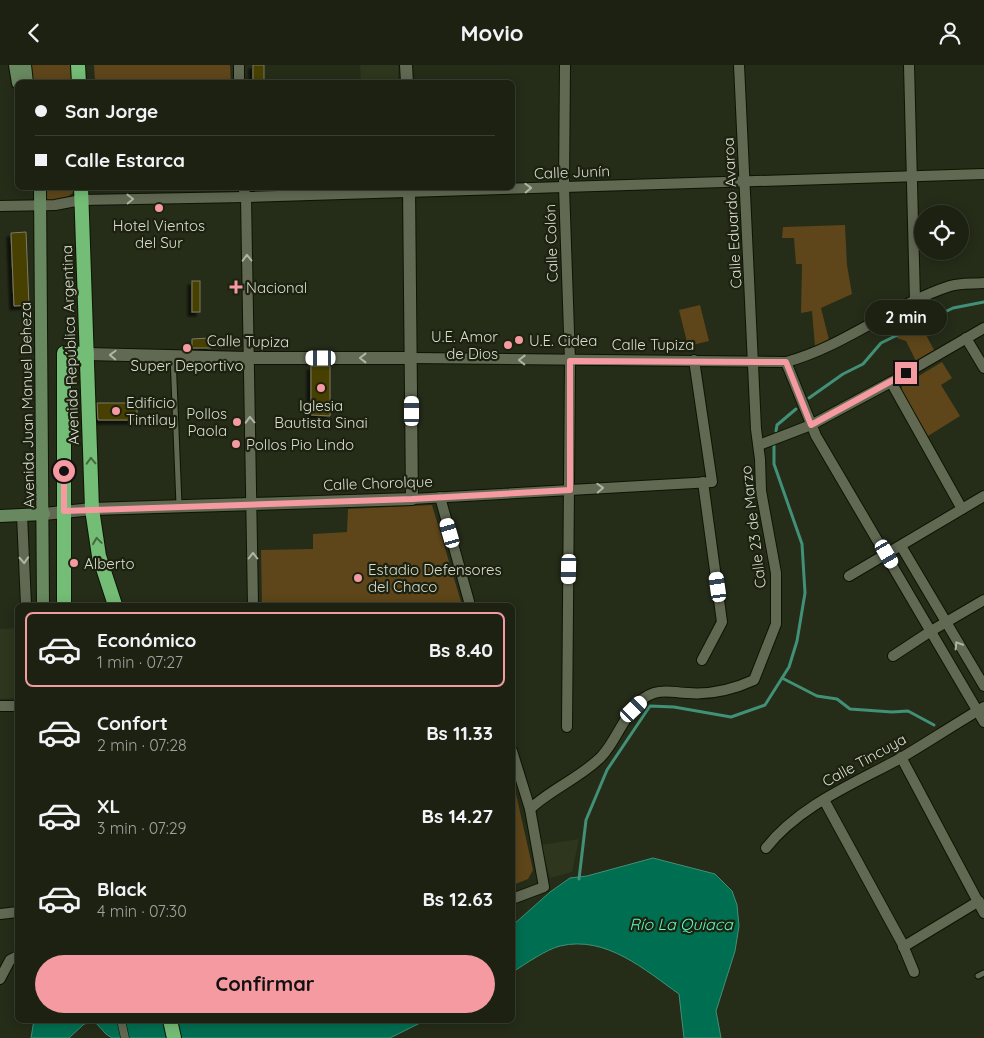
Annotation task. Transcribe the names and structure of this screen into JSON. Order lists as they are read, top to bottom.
{
  "streets": {
    "highway": ["Calle Tupiza", "Avenida República Argentina"],
    "main road": ["Avenida Juan Manuel Deheza"],
    "street": [
      "Calle Junín",
      "Calle Eduardo Avaroa",
      "Calle Colón",
      "Calle Chorolque",
      "Calle 23 de Marzo",
      "Calle Tincuya"
    ]
  },
  "crossings": [
    ["Calle Junín", "Calle Eduardo Avaroa"],
    ["Calle Junín", "Calle Colón"],
    ["Calle Junín", "Avenida República Argentina"],
    ["Calle Junín", "Avenida Juan Manuel Deheza"],
    ["Calle Eduardo Avaroa", "Calle Tupiza"],
    ["Calle Eduardo Avaroa", "Calle 23 de Marzo"],
    ["Calle Colón", "Calle Tupiza"],
    ["Calle Colón", "Calle Chorolque"],
    ["Calle Tupiza", "Avenida República Argentina"],
    ["Calle Tupiza", "Calle Chorolque"],
    ["Calle Tupiza", "Calle 23 de Marzo"],
    ["Avenida República Argentina", "Calle Chorolque"],
    ["Avenida Juan Manuel Deheza", "Calle Chorolque"]
  ],
  "one_way": ["Calle Tupiza"],
  "water": ["Río La Quiaca"],
  "places": {
    "other": [
      "Hotel Vientos del Sur",
      "U.E. Cidea",
      "U.E. Amor de Dios",
      "Super Deportivo",
      "Iglesia Bautista Sinai",
      "Edificio Tintilay",
      "Pollos Paola",
      "Pollos Pio Lindo",
      "Alberto",
      "Estadio Defensores del Chaco"
    ],
    "health": ["Nacional"]
  },
  "page": {
    "header": "Movio",
    "banner": ["San Jorge", "Calle Estarca"],
    "bubble": "2 min",
    "list": [
      {
        "name": "Económico",
        "note": "1 min · 07:27",
        "value": "Bs 8.40"
      },
      {
        "name": "Confort",
        "note": "2 min · 07:28",
        "value": "Bs 11.33"
      },
      {
        "name": "XL",
        "note": "3 min · 07:29",
        "value": "Bs 14.27"
      },
      {
        "name": "Black",
        "note": "4 min · 07:30",
        "value": "Bs 12.63"
      }
    ],
    "buttons": "Confirmar"
  }
}
